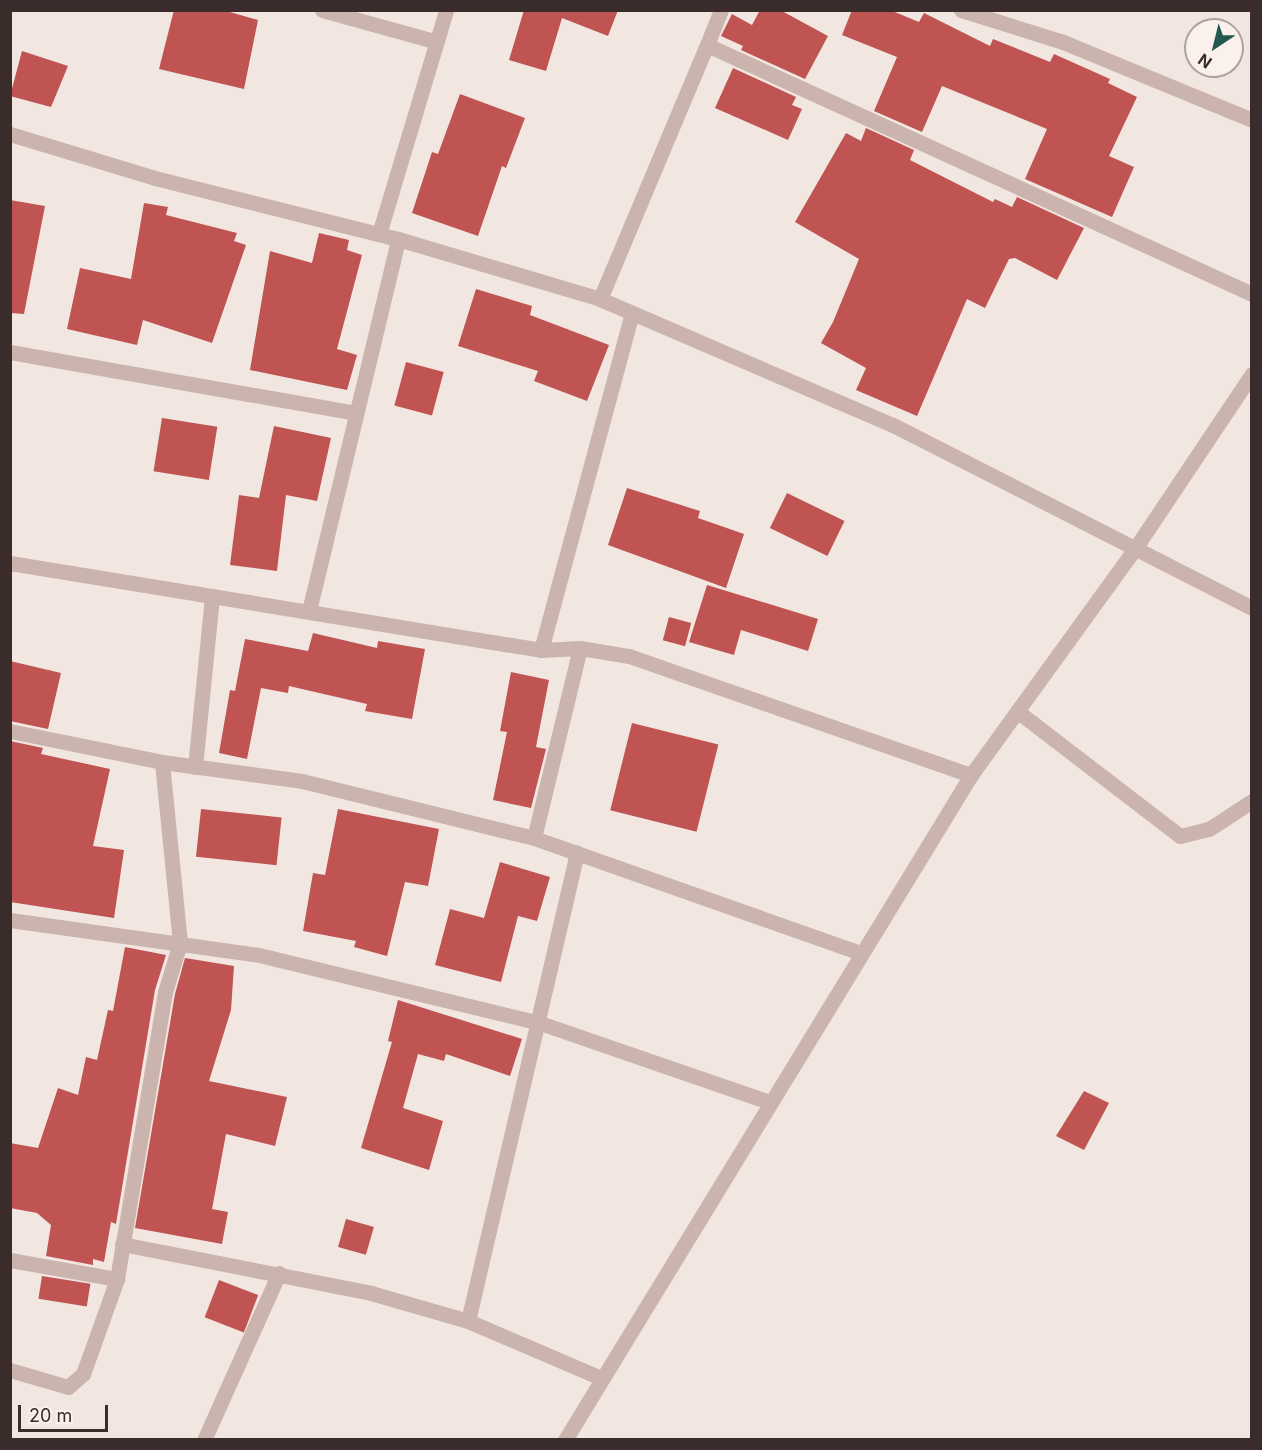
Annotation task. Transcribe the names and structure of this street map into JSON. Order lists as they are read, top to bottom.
{
  "scale_bar": "20 m",
  "north": "bottom left"
}
